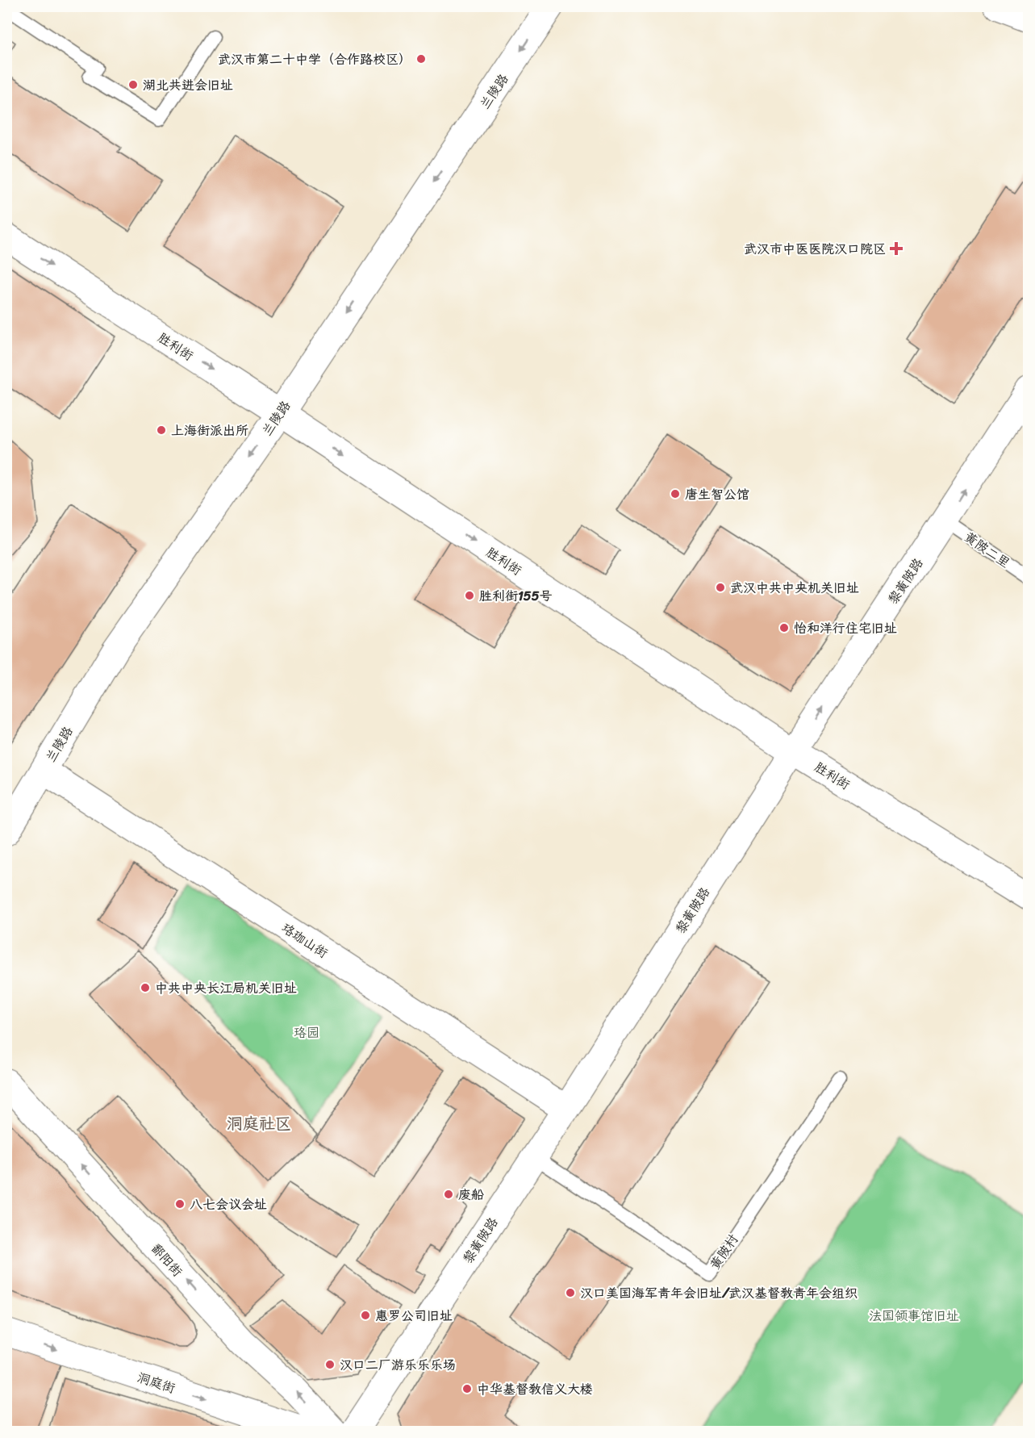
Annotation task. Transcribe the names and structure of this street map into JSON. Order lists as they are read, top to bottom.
{
  "streets": {
    "street": [
      "兰陵路",
      "胜利街",
      "黎黄陂路",
      "珞珈山街",
      "鄱阳街",
      "洞庭街"
    ],
    "lane": ["黄陂二里", "黄陂村"]
  },
  "crossings": [
    ["兰陵路", "胜利街"],
    ["兰陵路", "珞珈山街"],
    ["胜利街", "黎黄陂路"],
    ["黄陂二里", "黎黄陂路"],
    ["黎黄陂路", "珞珈山街"],
    ["黎黄陂路", "黄陂村"]
  ],
  "one_way": [
    "兰陵路",
    "胜利街",
    "鄱阳街",
    "洞庭街"
  ],
  "districts": ["洞庭社区"],
  "parks": ["珞园", "法国领事馆旧址"],
  "places": {
    "other": [
      "武汉市第二十中学（合作路校区）",
      "湖北共进会旧址",
      "上海街派出所",
      "唐生智公馆",
      "武汉中共中央机关旧址",
      "胜利街155号",
      "怡和洋行住宅旧址",
      "中共中央长江局机关旧址",
      "废船",
      "八七会议会址",
      "汉口美国海军青年会旧址/武汉基督教青年会组织",
      "惠罗公司旧址",
      "汉口二厂游乐乐乐场",
      "中华基督教信义大楼"
    ],
    "health": ["武汉市中医医院汉口院区"]
  }
}
